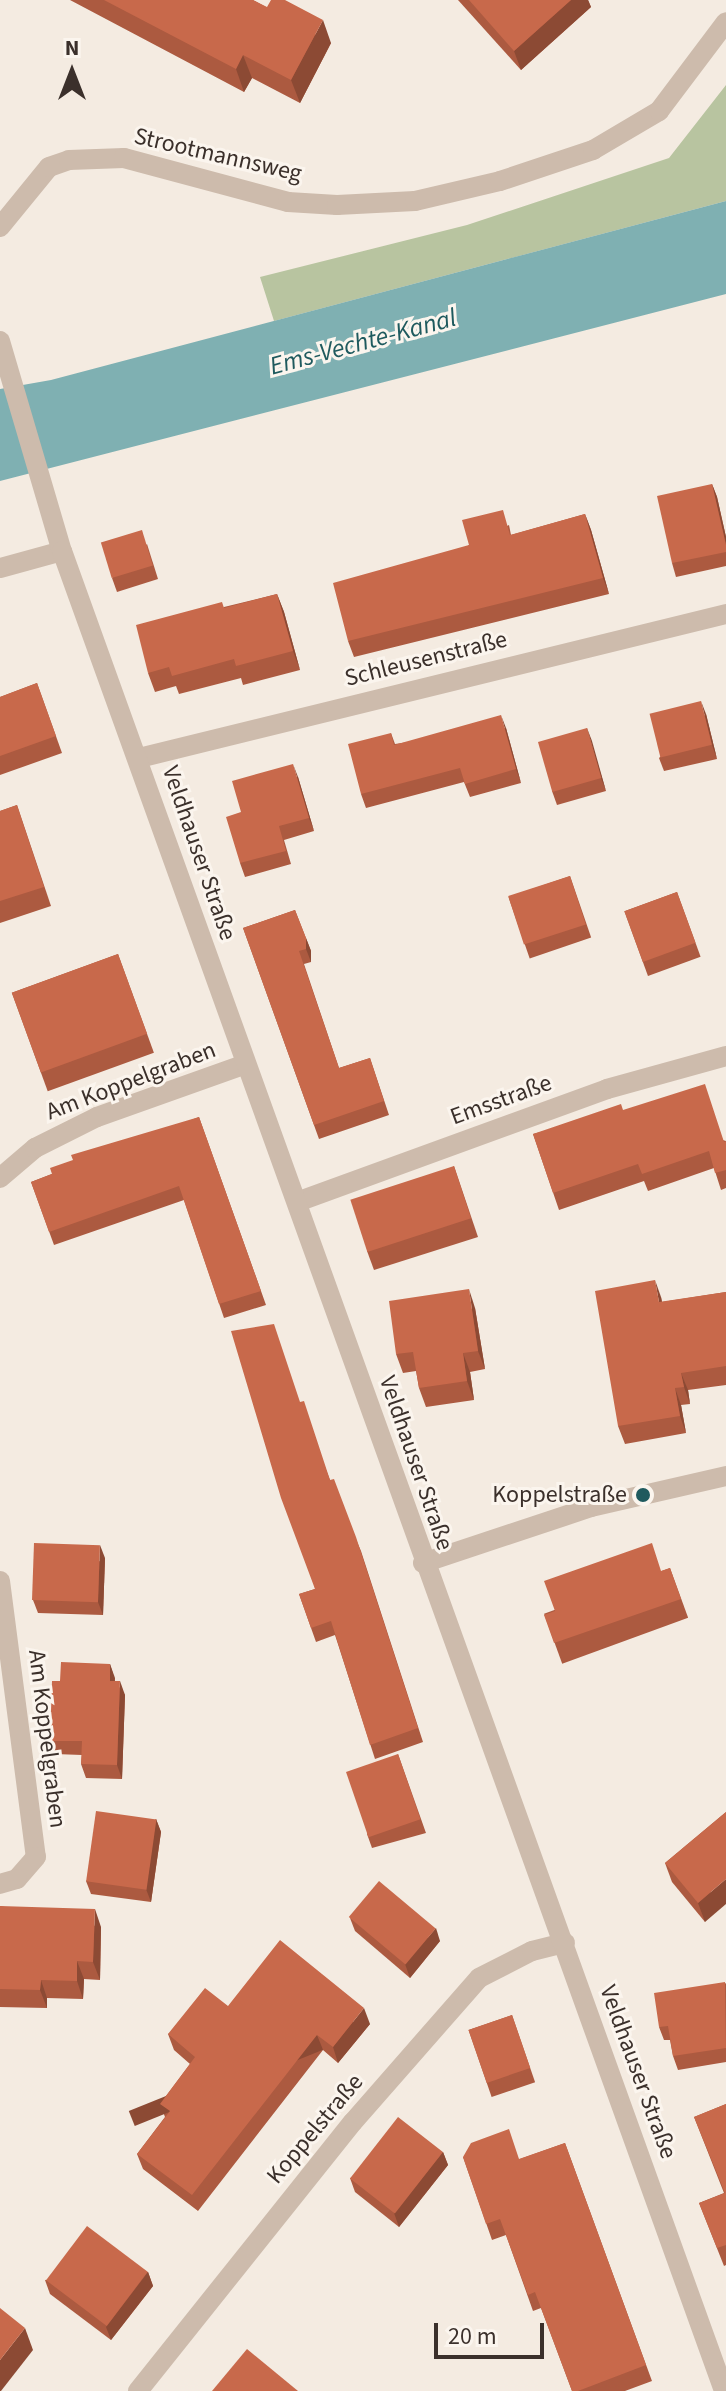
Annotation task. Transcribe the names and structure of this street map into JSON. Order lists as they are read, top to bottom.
{
  "streets": {
    "street": [
      "Strootmannsweg",
      "Schleusenstraße",
      "Veldhauser Straße",
      "Am Koppelgraben",
      "Emsstraße",
      "Koppelstraße"
    ]
  },
  "crossings": [
    ["Schleusenstraße", "Veldhauser Straße"],
    ["Veldhauser Straße", "Am Koppelgraben"],
    ["Veldhauser Straße", "Emsstraße"],
    ["Veldhauser Straße", "Koppelstraße"]
  ],
  "water": ["Ems-Vechte-Kanal"],
  "places": ["Koppelstraße"],
  "scale_bar": "20 m",
  "north": "top"
}
